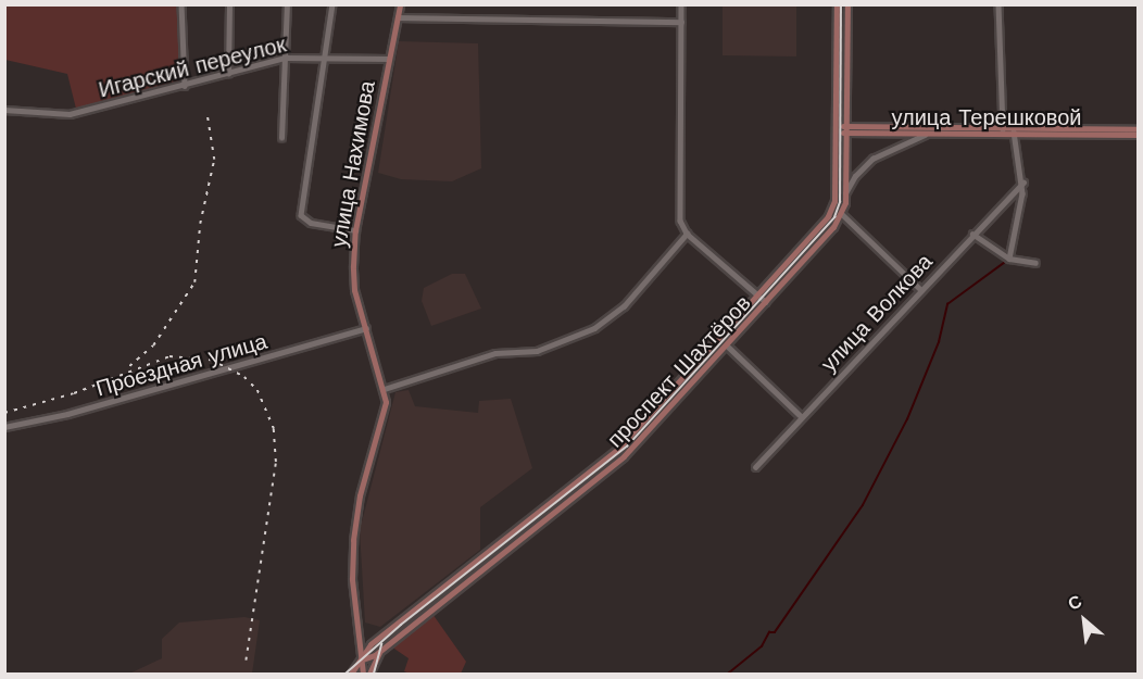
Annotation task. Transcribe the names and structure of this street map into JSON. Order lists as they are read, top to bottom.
{
  "streets": {
    "main road": ["улица Терешковой", "улица Нахимова", "проспект Шахтёров"],
    "street": ["Игарский переулок", "улица Волкова", "Проездная улица"]
  },
  "crossings": [
    ["Игарский переулок", "улица Нахимова"],
    ["улица Терешковой", "проспект Шахтёров"],
    ["улица Нахимова", "Проездная улица"],
    ["улица Нахимова", "проспект Шахтёров"]
  ],
  "north": "top left"
}
